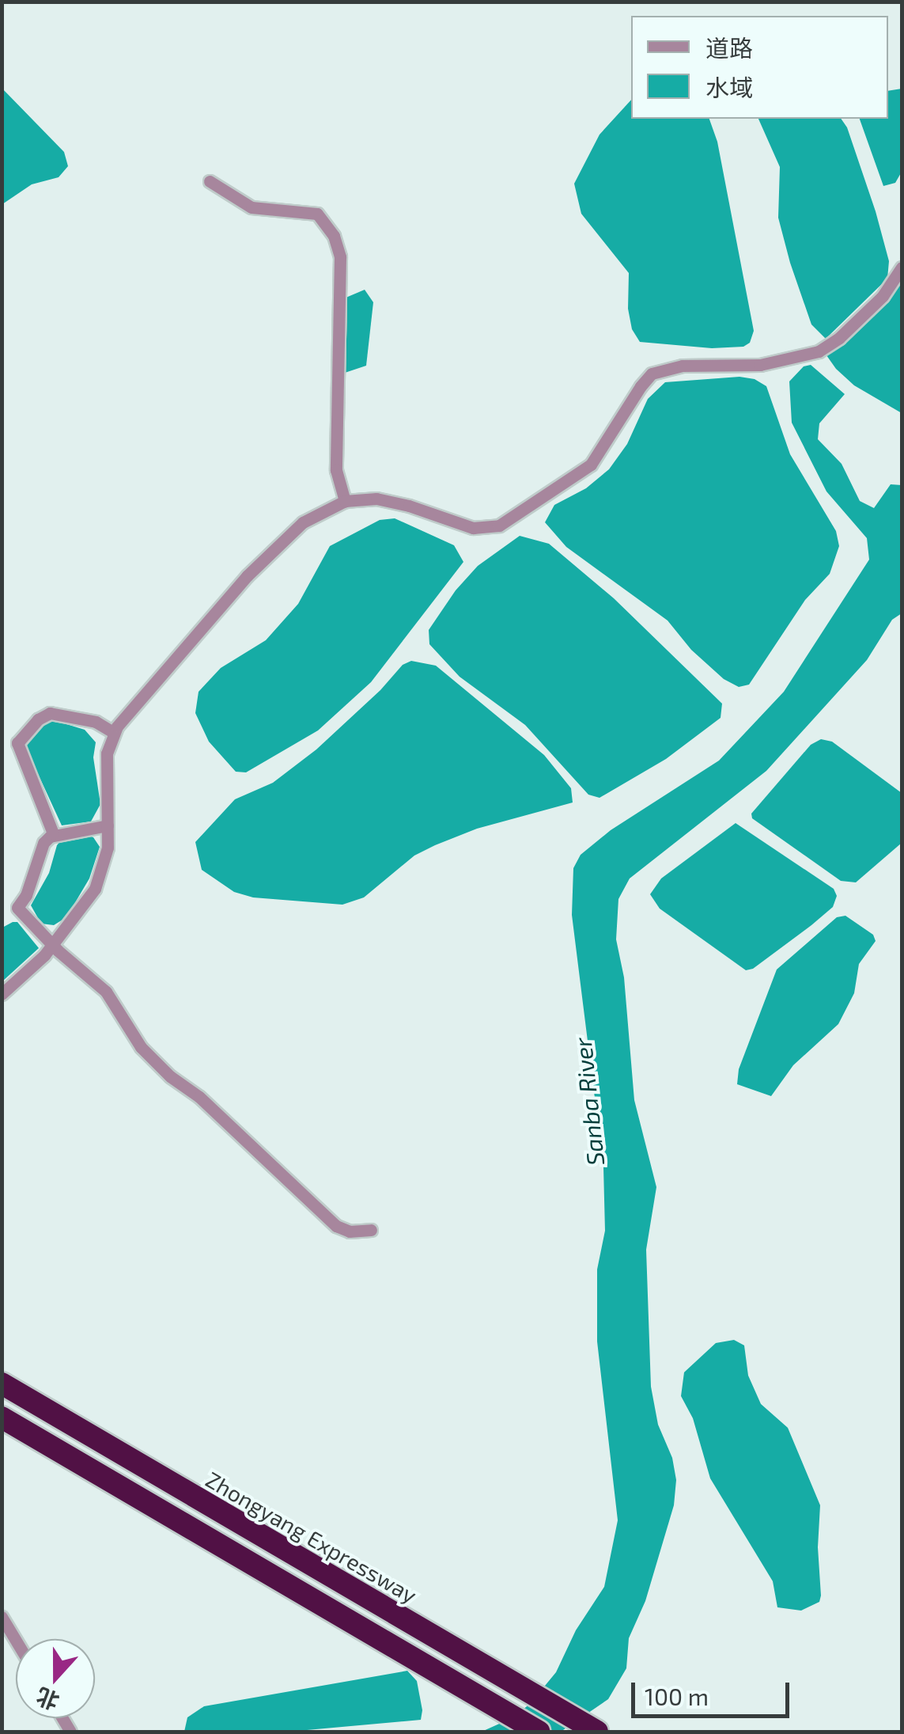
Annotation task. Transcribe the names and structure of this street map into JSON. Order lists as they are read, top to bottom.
{
  "streets": {
    "highway": ["Zhongyang Expressway"]
  },
  "water": ["Sanba River"],
  "legend": ["道路", "水域"],
  "scale_bar": "100 m",
  "north": "bottom"
}
